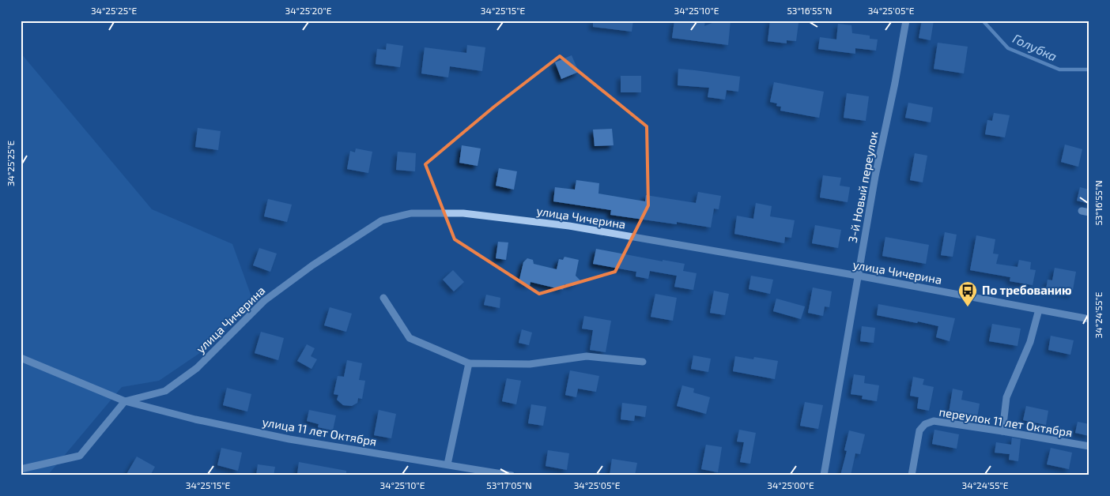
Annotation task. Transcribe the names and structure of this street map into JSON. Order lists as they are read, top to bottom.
{
  "streets": {
    "street": [
      "3-й Новый переулок",
      "улица Чичерина",
      "переулок 11 лет Октября",
      "улица 11 лет Октября"
    ]
  },
  "crossings": [
    ["3-й Новый переулок", "улица Чичерина"],
    ["улица Чичерина", "улица 11 лет Октября"]
  ],
  "water": ["Голубка"],
  "places": {
    "bus stop": ["По требованию"]
  },
  "coordinates": [
    "34°25'25\"E",
    "34°25'20\"E",
    "34°25'15\"E",
    "34°25'10\"E",
    "53°16'55\"N",
    "34°25'05\"E",
    "34°24'55\"E",
    "53°17'05\"N",
    "34°25'00\"E"
  ]
}
